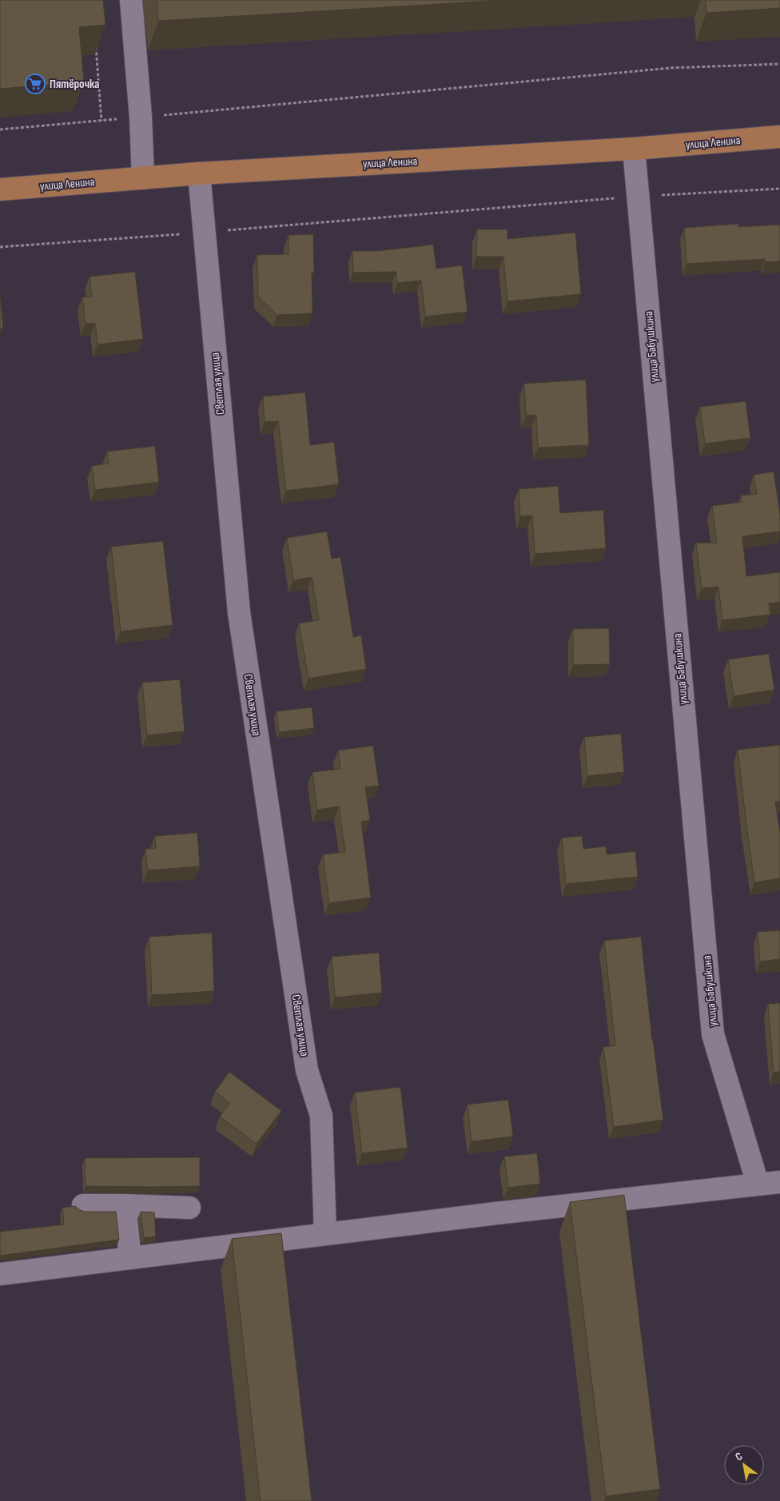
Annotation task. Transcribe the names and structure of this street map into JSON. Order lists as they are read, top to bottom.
{
  "streets": {
    "main road": ["улица Ленина"],
    "street": ["улица Бабушкина", "Светлая улица"]
  },
  "crossings": [
    ["улица Ленина", "улица Бабушкина"],
    ["улица Ленина", "Светлая улица"]
  ],
  "places": {
    "supermarket": ["Пятёрочка"]
  },
  "north": "top left"
}
